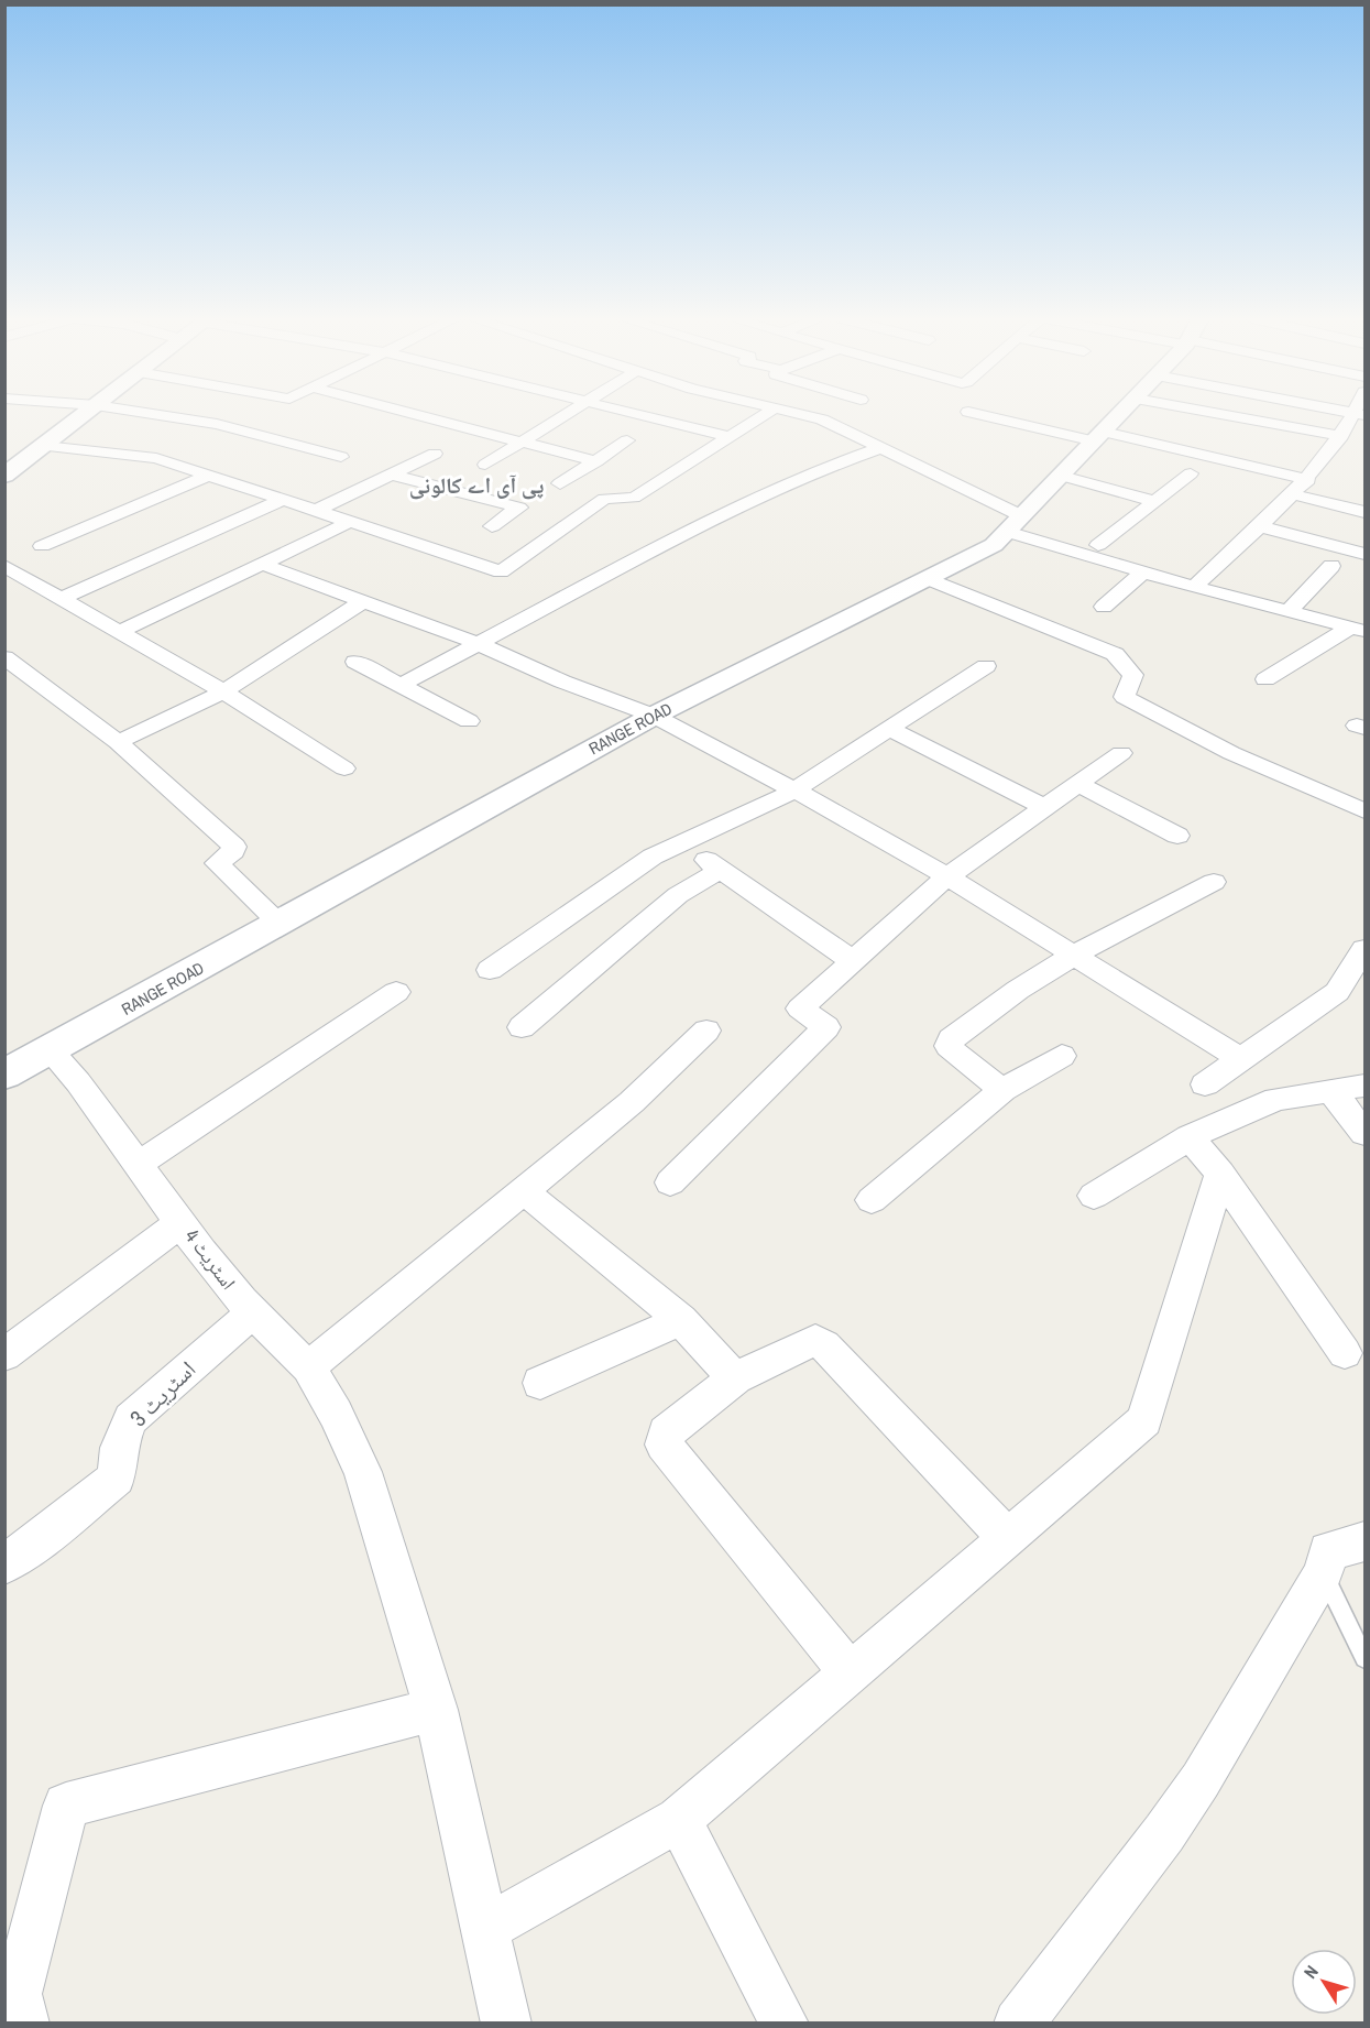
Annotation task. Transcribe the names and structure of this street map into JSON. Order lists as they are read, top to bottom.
{
  "streets": {
    "main road": ["RANGE ROAD"],
    "street": ["اسٹریٹ 4", "اسٹریٹ 3"]
  },
  "crossings": [
    ["RANGE ROAD", "اسٹریٹ 4"],
    ["اسٹریٹ 4", "اسٹریٹ 3"]
  ],
  "districts": ["پی آی اے کالونی"],
  "north": "top left"
}
